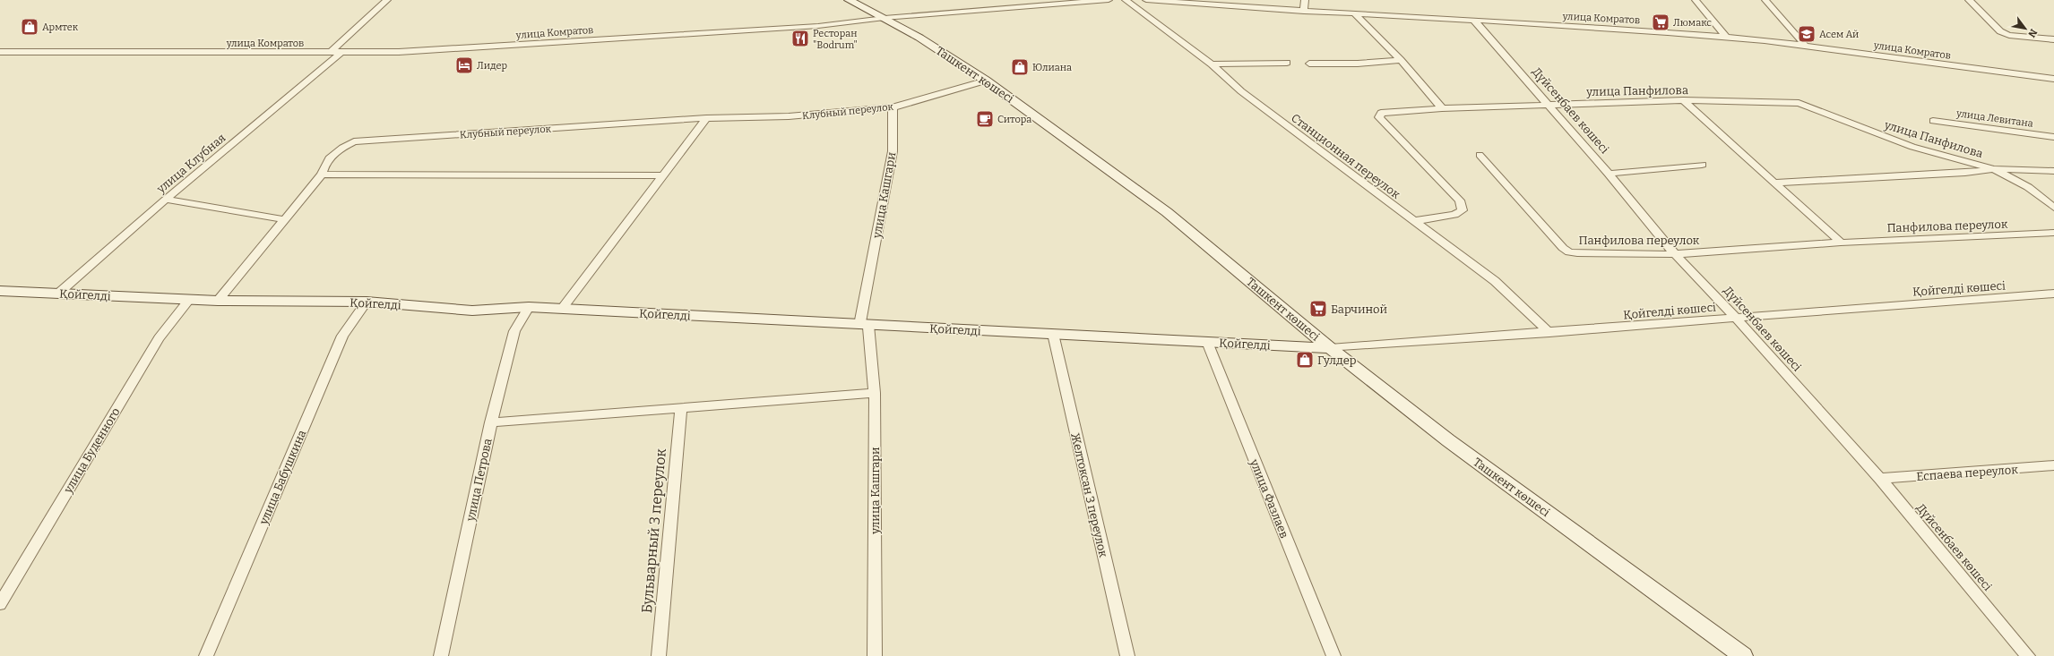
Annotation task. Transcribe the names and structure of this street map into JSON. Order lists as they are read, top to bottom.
{
  "streets": {
    "main road": ["Ташкент көшесі", "Қойгелді"],
    "street": [
      "улица Комратов",
      "улица Панфилова",
      "Дүйсенбаев көшесі",
      "Клубный переулок",
      "улица Левитана",
      "Станционная переулок",
      "улица Клубная",
      "улица Кашгари",
      "Панфилова переулок",
      "Қойгелді көшесі",
      "улица Буденного",
      "Еспаева переулок",
      "улица Бабушкина",
      "улица Петрова",
      "Желтоксан 3 переулок",
      "улица Фазлаев",
      "Бульварный 3 переулок"
    ]
  },
  "crossings": [
    ["улица Комратов", "Ташкент көшесі"],
    ["улица Комратов", "Дүйсенбаев көшесі"],
    ["улица Комратов", "улица Клубная"],
    ["Ташкент көшесі", "Клубный переулок"],
    ["Ташкент көшесі", "Қойгелді көшесі"],
    ["Ташкент көшесі", "Қойгелді"],
    ["улица Панфилова", "Дүйсенбаев көшесі"],
    ["улица Панфилова", "Станционная переулок"],
    ["Дүйсенбаев көшесі", "Панфилова переулок"],
    ["Дүйсенбаев көшесі", "Қойгелді көшесі"],
    ["Дүйсенбаев көшесі", "Еспаева переулок"],
    ["Клубный переулок", "улица Кашгари"],
    ["Клубный переулок", "Қойгелді"],
    ["Станционная переулок", "Қойгелді көшесі"],
    ["улица Клубная", "Қойгелді"],
    ["улица Кашгари", "Қойгелді"],
    ["Қойгелді көшесі", "Қойгелді"],
    ["Қойгелді", "улица Буденного"],
    ["Қойгелді", "улица Бабушкина"],
    ["Қойгелді", "улица Петрова"],
    ["Қойгелді", "Желтоксан 3 переулок"],
    ["Қойгелді", "улица Фазлаев"]
  ],
  "places": {
    "supermarket": ["Люмакс", "Барчиной"],
    "shop": ["Армтек", "Юлиана", "Гулдер"],
    "school or university": ["Асем Ай"],
    "restaurant": ["Ресторан \"Bodrum\""],
    "hotel": ["Лидер"],
    "cafe": ["Ситора"]
  },
  "north": "bottom right"
}
